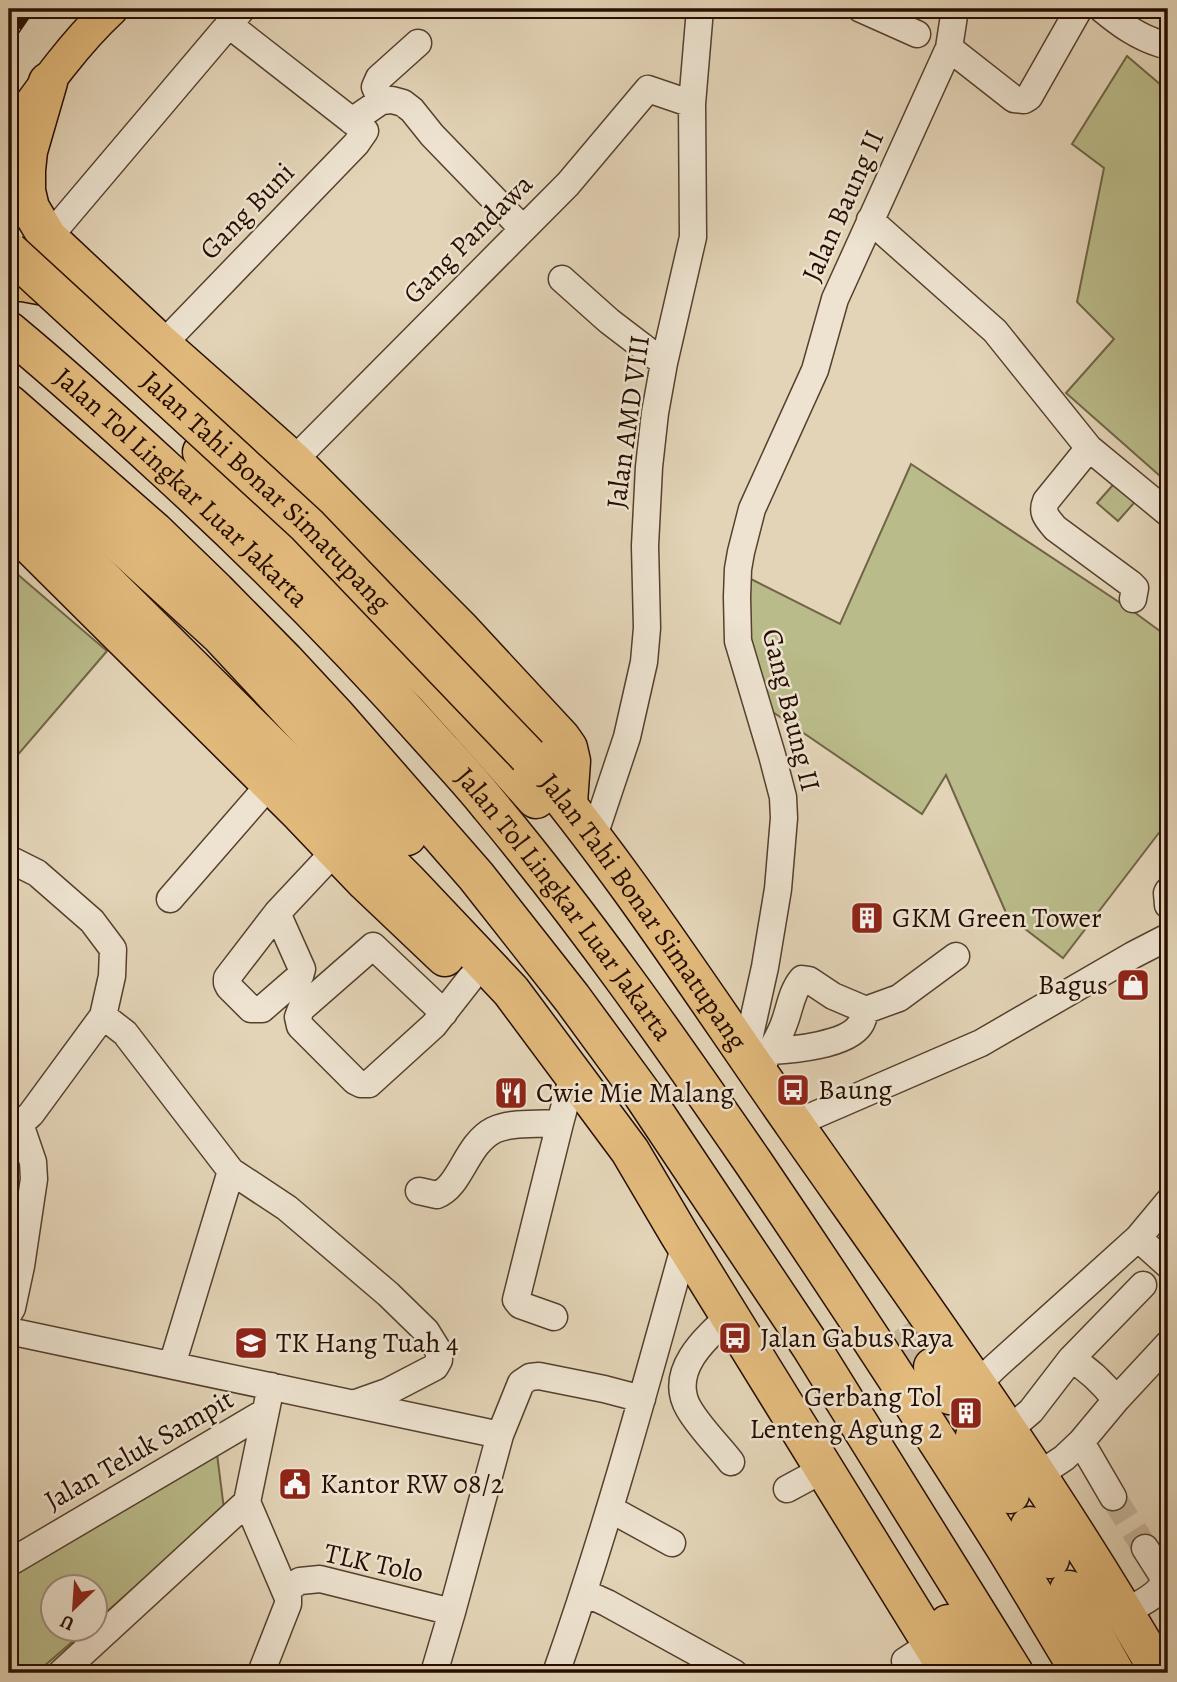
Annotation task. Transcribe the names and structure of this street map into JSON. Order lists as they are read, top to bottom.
{
  "streets": {
    "highway": ["Jalan Tol Lingkar Luar Jakarta", "Jalan Tahi Bonar Simatupang"],
    "street": [
      "Jalan Baung II",
      "Gang Buni",
      "Gang Pandawa",
      "Jalan AMD VIII",
      "Gang Baung II",
      "Jalan Teluk Sampit",
      "TLK Tolo"
    ]
  },
  "crossings": [
    ["Jalan Baung II", "Gang Baung II"],
    ["Gang Pandawa", "Jalan AMD VIII"],
    ["Jalan AMD VIII", "Jalan Tahi Bonar Simatupang"],
    ["Jalan Tahi Bonar Simatupang", "Gang Baung II"]
  ],
  "places": {
    "building": ["GKM Green Tower", "Gerbang Tol Lenteng Agung 2"],
    "shop": ["Bagus"],
    "bus stop": ["Baung", "Jalan Gabus Raya"],
    "restaurant": ["Cwie Mie Malang"],
    "school or university": ["TK Hang Tuah 4"],
    "public building": ["Kantor RW 08/2"]
  },
  "north": "bottom left"
}
